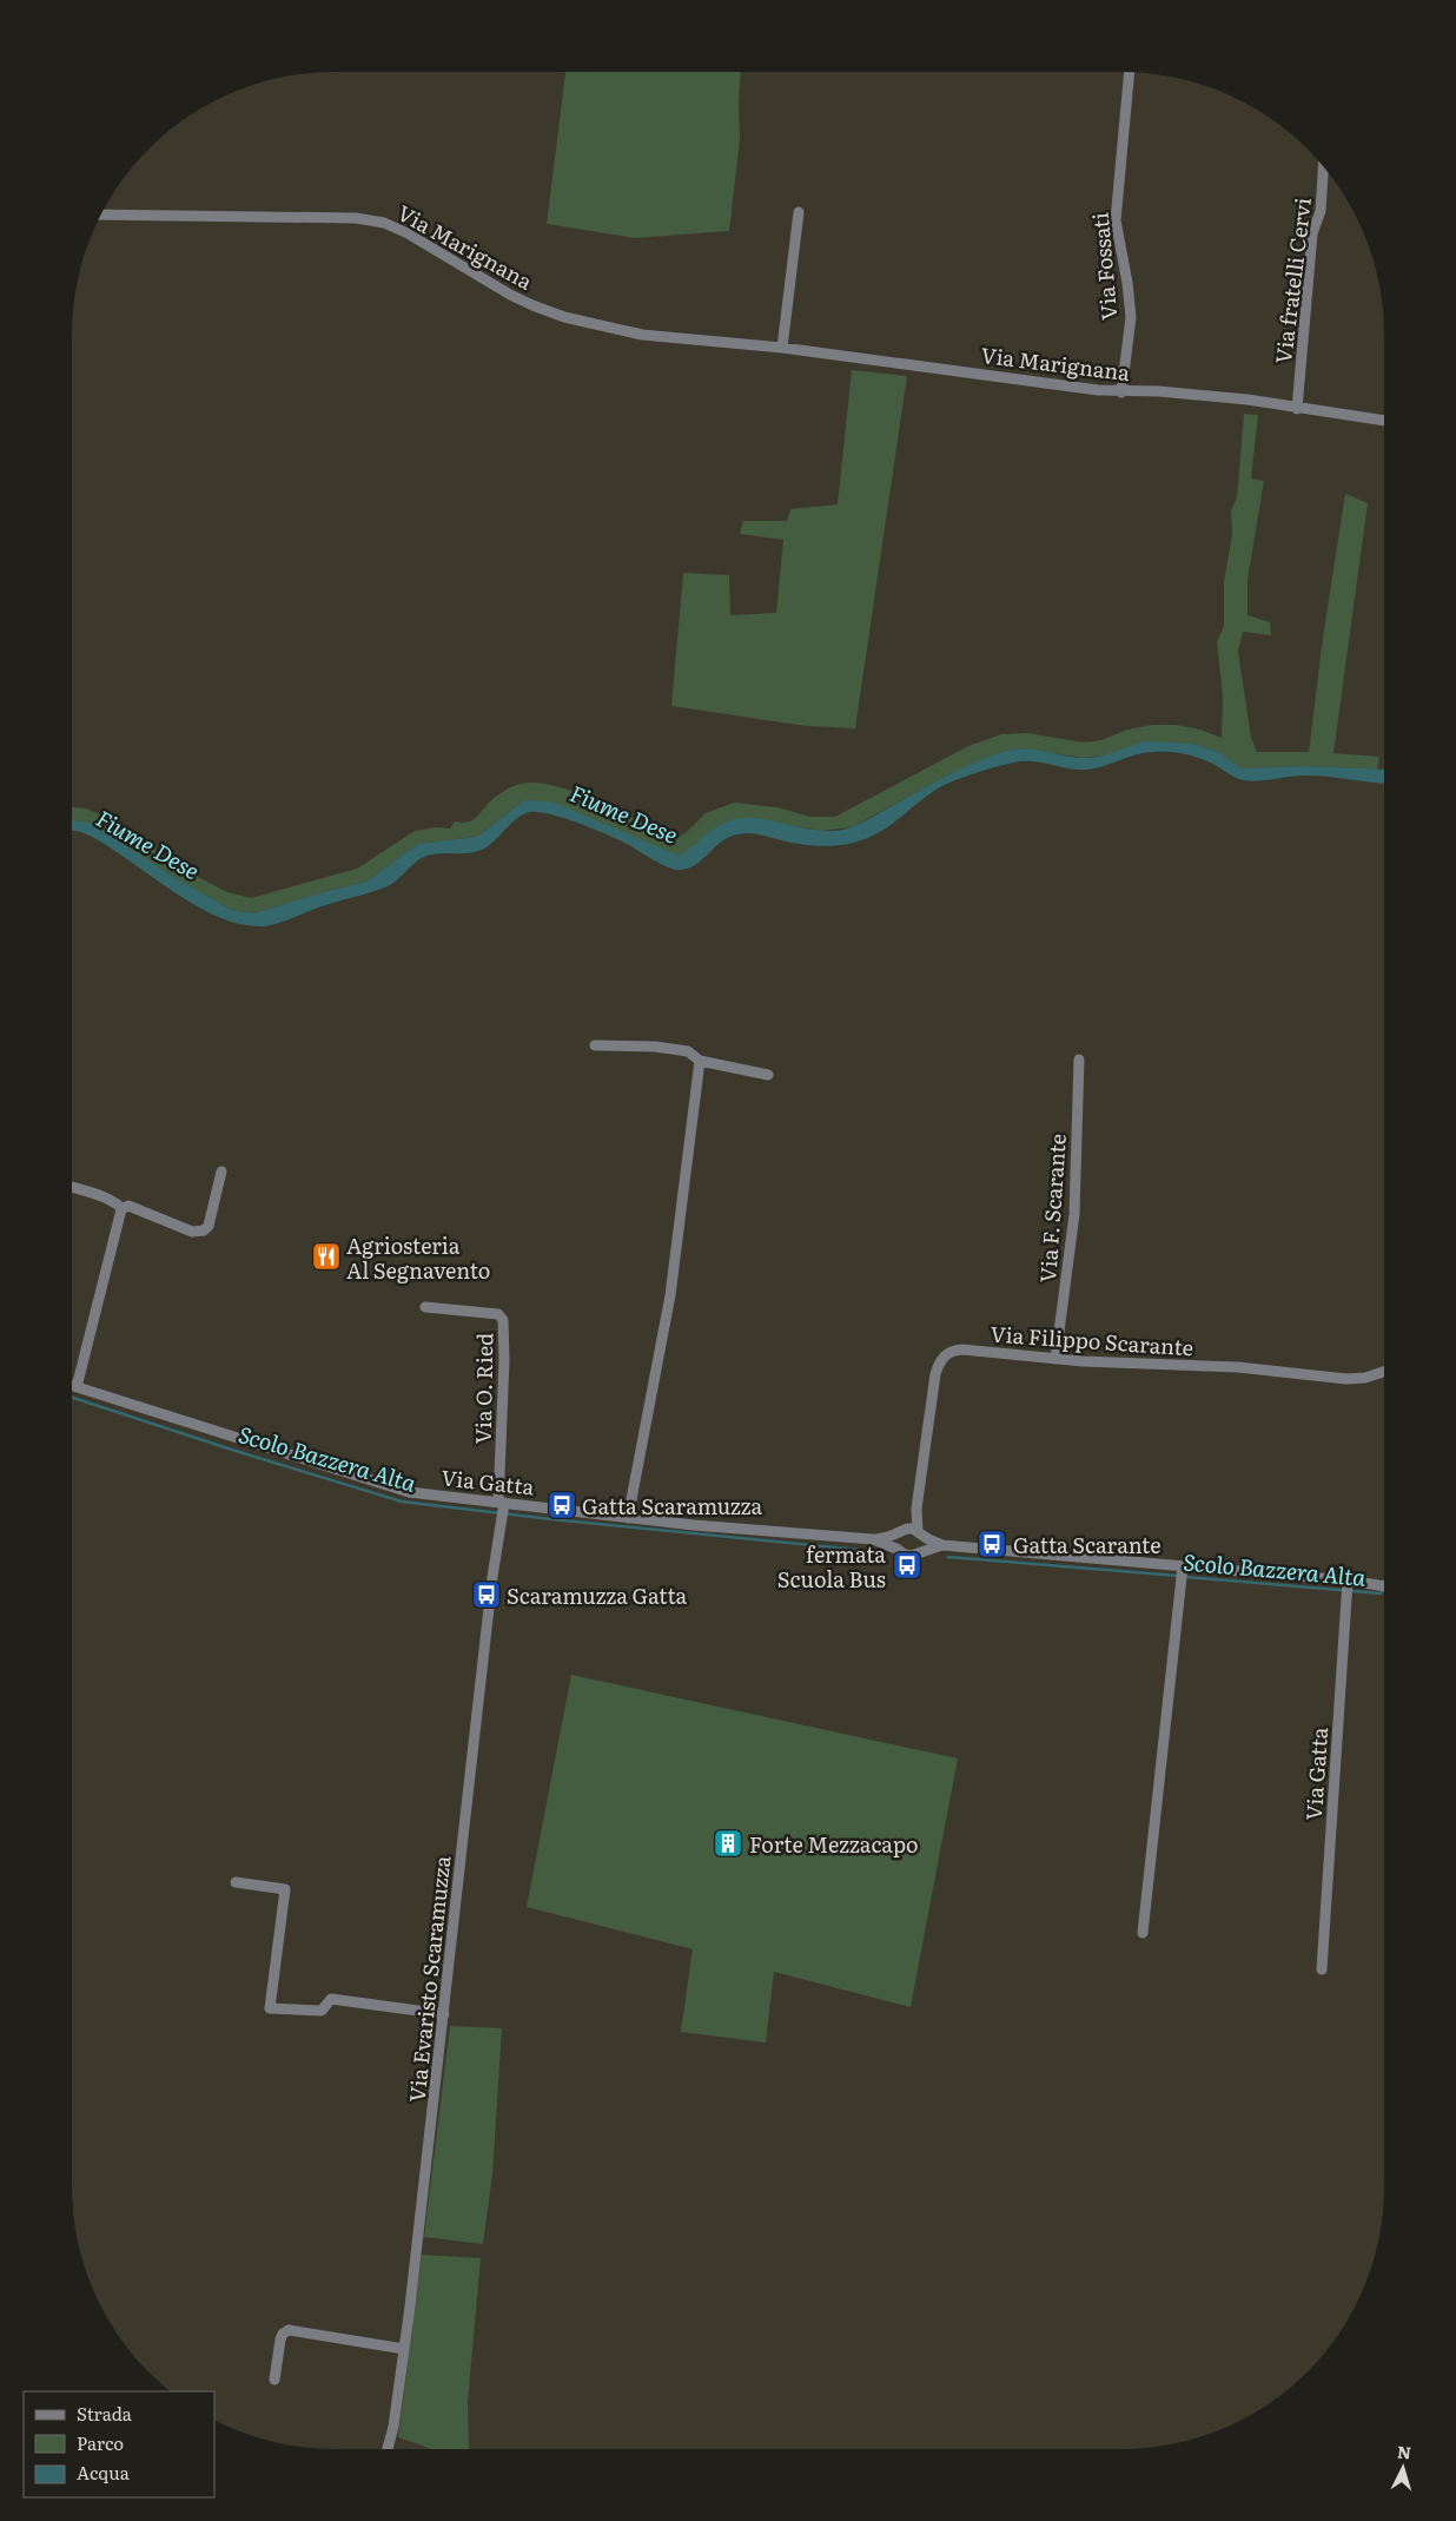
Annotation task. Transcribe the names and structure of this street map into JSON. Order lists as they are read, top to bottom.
{
  "streets": {
    "street": [
      "Via Marignana",
      "Via Fossati",
      "Via fratelli Cervi",
      "Via F. Scarante",
      "Via Filippo Scarante",
      "Via O. Ried",
      "Via Gatta",
      "Via Evaristo Scaramuzza"
    ]
  },
  "crossings": [
    ["Via Marignana", "Via Fossati"],
    ["Via Marignana", "Via fratelli Cervi"],
    ["Via F. Scarante", "Via Filippo Scarante"],
    ["Via Filippo Scarante", "Via Gatta"],
    ["Via O. Ried", "Via Gatta"],
    ["Via O. Ried", "Via Evaristo Scaramuzza"],
    ["Via Gatta", "Via Evaristo Scaramuzza"]
  ],
  "water": ["Fiume Dese", "Scolo Bazzera Alta"],
  "places": {
    "restaurant": ["Agriosteria Al Segnavento"],
    "bus stop": [
      "Gatta Scaramuzza",
      "Gatta Scarante",
      "fermata Scuola Bus",
      "Scaramuzza Gatta"
    ],
    "building": ["Forte Mezzacapo"]
  },
  "legend": ["Strada", "Parco", "Acqua"],
  "north": "top"
}
